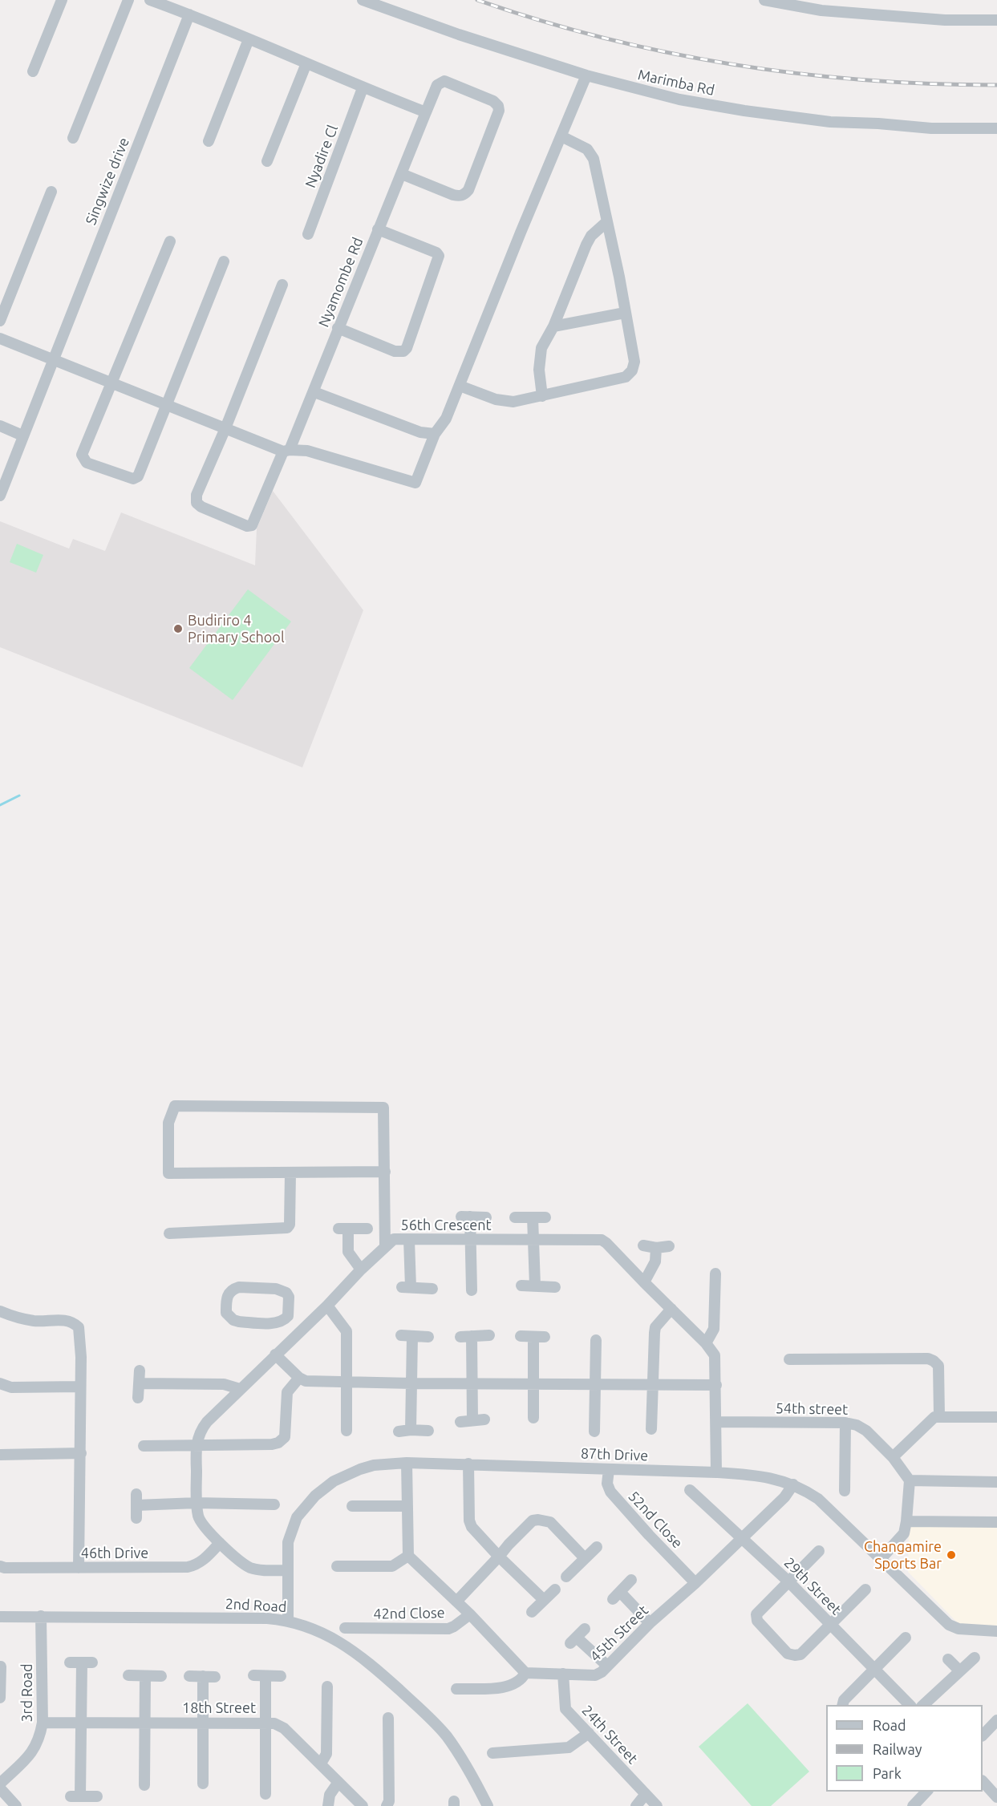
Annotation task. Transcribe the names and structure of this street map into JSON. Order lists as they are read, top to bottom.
{
  "streets": {
    "street": [
      "Marimba Rd",
      "Nyadire Cl",
      "Singwize drive",
      "Nyamombe Rd",
      "56th Crescent",
      "54th street",
      "87th Drive",
      "52nd Close",
      "46th Drive",
      "29th Street",
      "2nd Road",
      "42nd Close",
      "45th Street",
      "3rd Road",
      "18th Street",
      "24th Street"
    ]
  },
  "crossings": [
    ["56th Crescent", "54th street"],
    ["56th Crescent", "87th Drive"],
    ["56th Crescent", "46th Drive"],
    ["87th Drive", "52nd Close"],
    ["87th Drive", "2nd Road"],
    ["87th Drive", "45th Street"],
    ["52nd Close", "45th Street"],
    ["29th Street", "45th Street"],
    ["2nd Road", "3rd Road"],
    ["45th Street", "24th Street"],
    ["3rd Road", "18th Street"]
  ],
  "places": ["Budiriro 4 Primary School", "Changamire Sports Bar"],
  "legend": ["Road", "Railway", "Park"]
}
